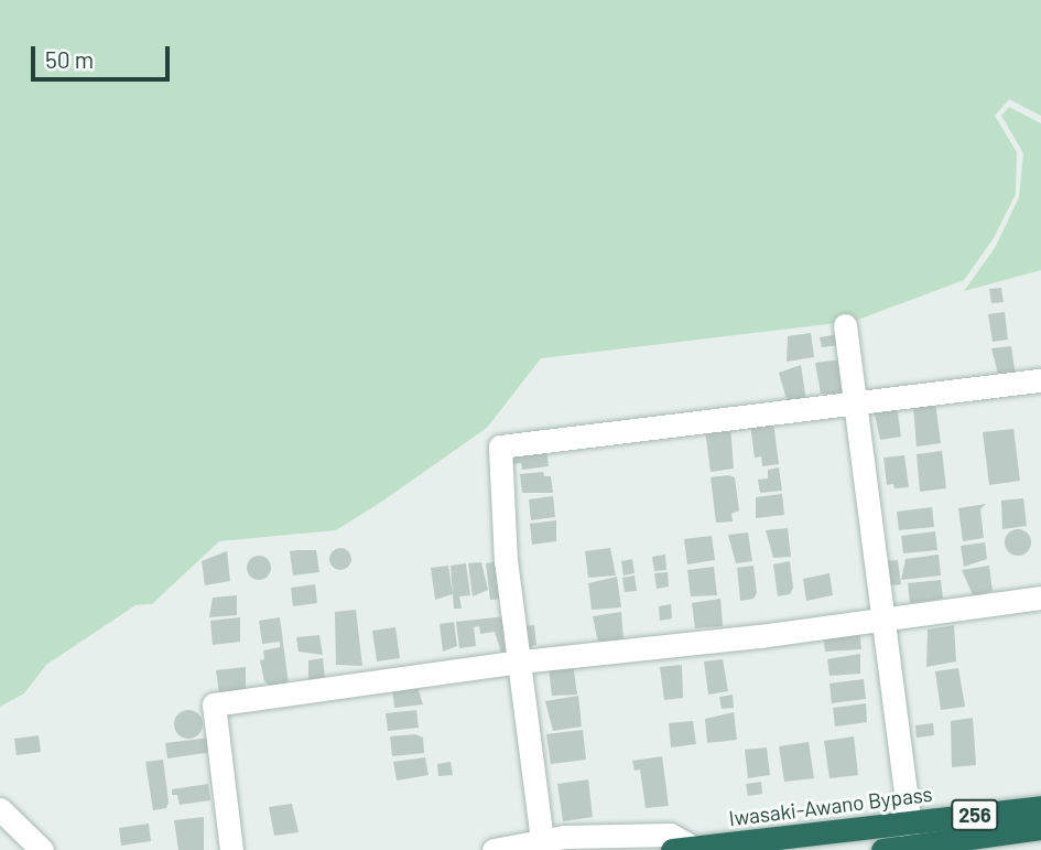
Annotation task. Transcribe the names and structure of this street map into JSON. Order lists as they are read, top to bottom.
{
  "streets": {
    "highway": ["Iwasaki-Awano Bypass", "256"]
  },
  "scale_bar": "50 m"
}
